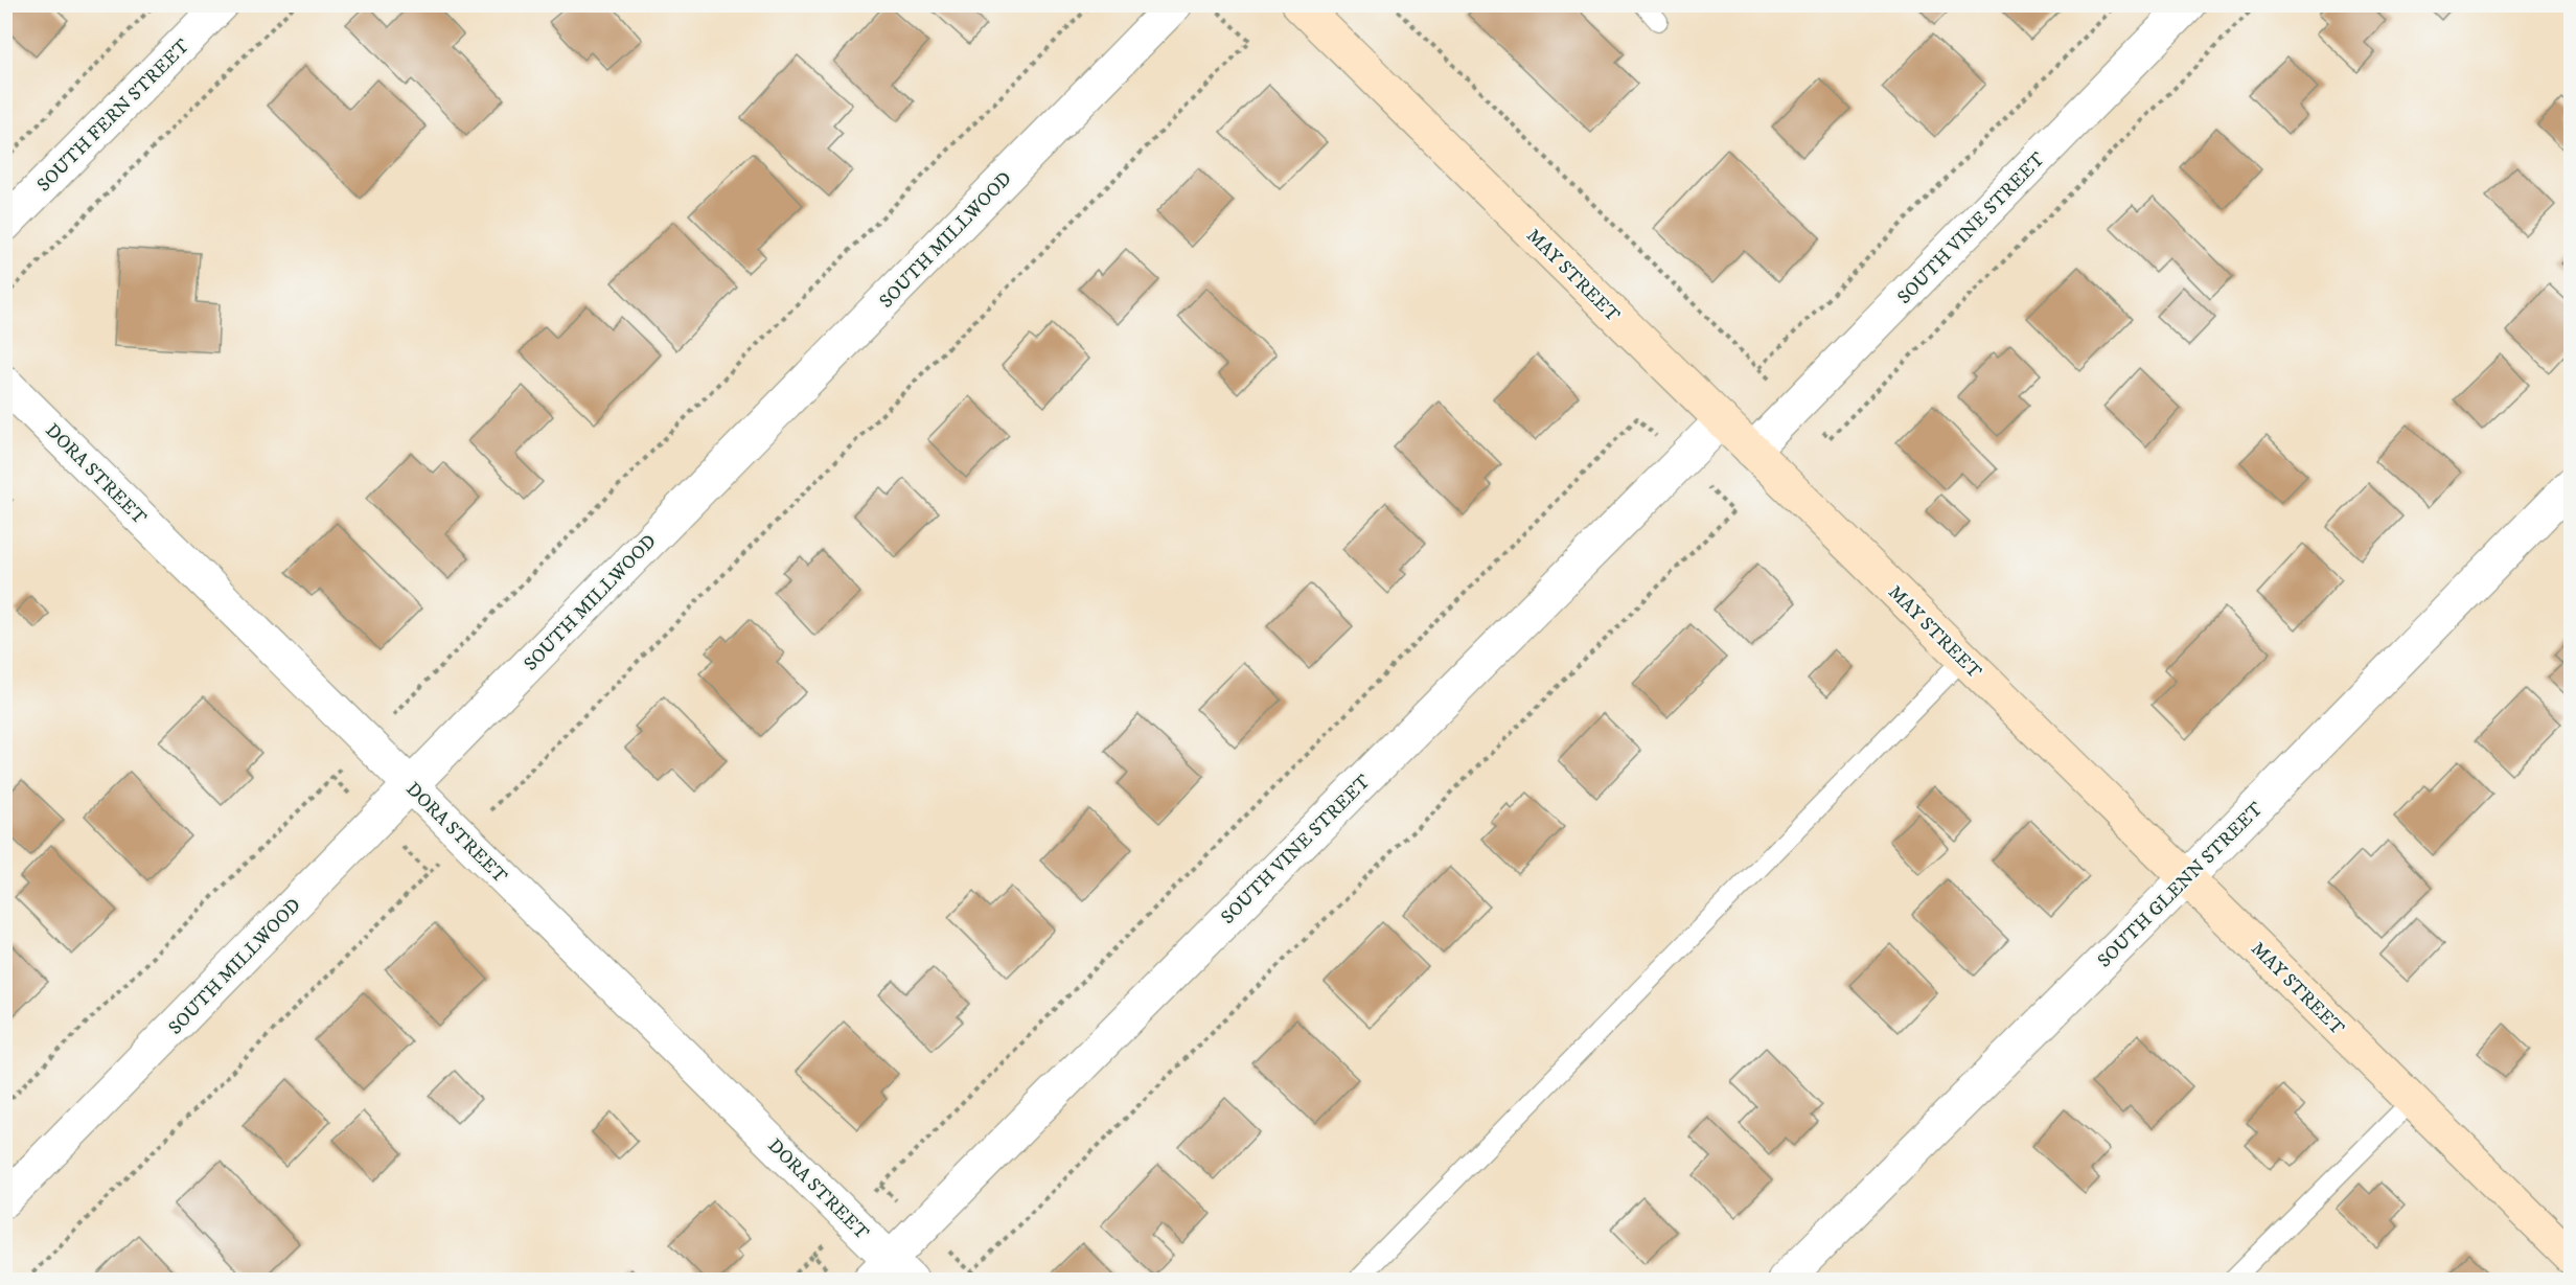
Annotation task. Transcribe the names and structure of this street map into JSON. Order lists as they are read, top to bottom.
{
  "streets": {
    "street": [
      "SOUTH FERN STREET",
      "SOUTH VINE STREET",
      "SOUTH MILLWOOD",
      "MAY STREET",
      "DORA STREET",
      "SOUTH GLENN STREET"
    ]
  },
  "crossings": [
    ["SOUTH VINE STREET", "MAY STREET"],
    ["SOUTH VINE STREET", "DORA STREET"],
    ["SOUTH MILLWOOD", "DORA STREET"],
    ["MAY STREET", "SOUTH GLENN STREET"]
  ]
}
